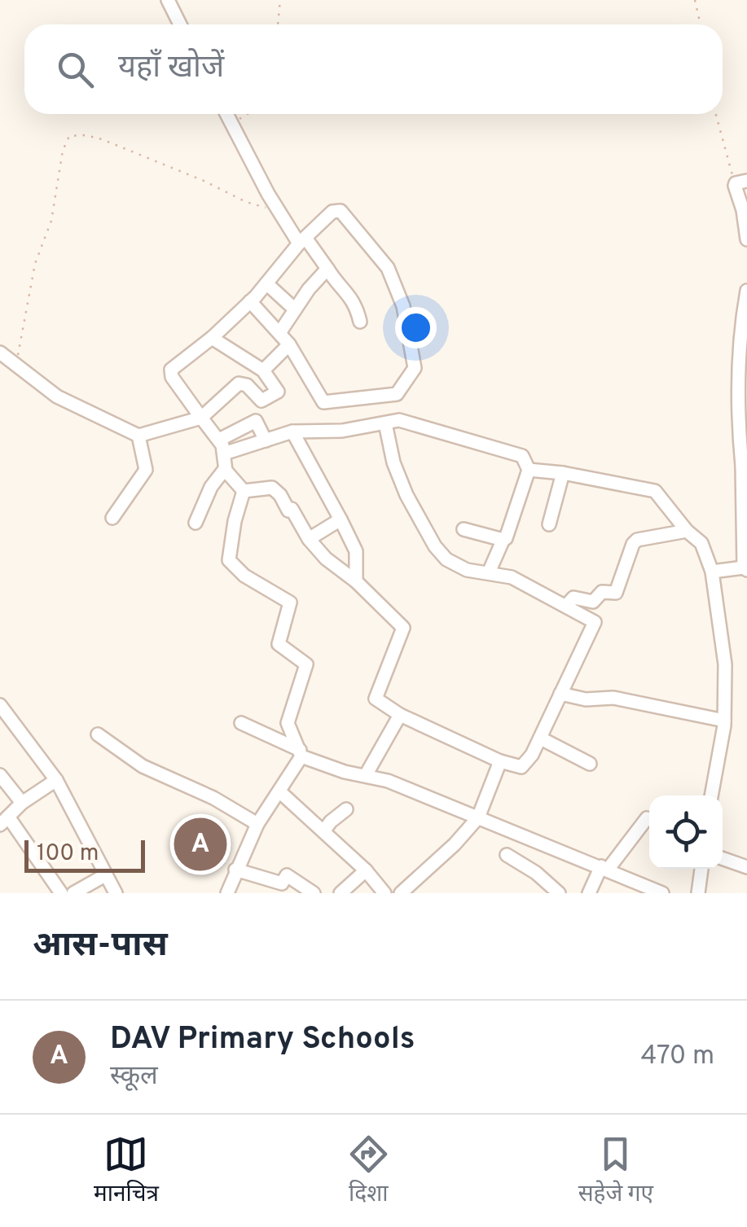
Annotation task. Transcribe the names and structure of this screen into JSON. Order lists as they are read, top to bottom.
{
  "scale_bar": "100 m",
  "page": {
    "search": "यहाँ खोजें",
    "pins": "A",
    "scale": "100 m",
    "heading": "आस-पास",
    "list": [
      {
        "mark": "A",
        "name": "DAV Primary Schools",
        "note": "स्कूल",
        "value": "470 m"
      }
    ],
    "nav": ["मानचित्र", "दिशा", "सहेजे गए"]
  }
}
